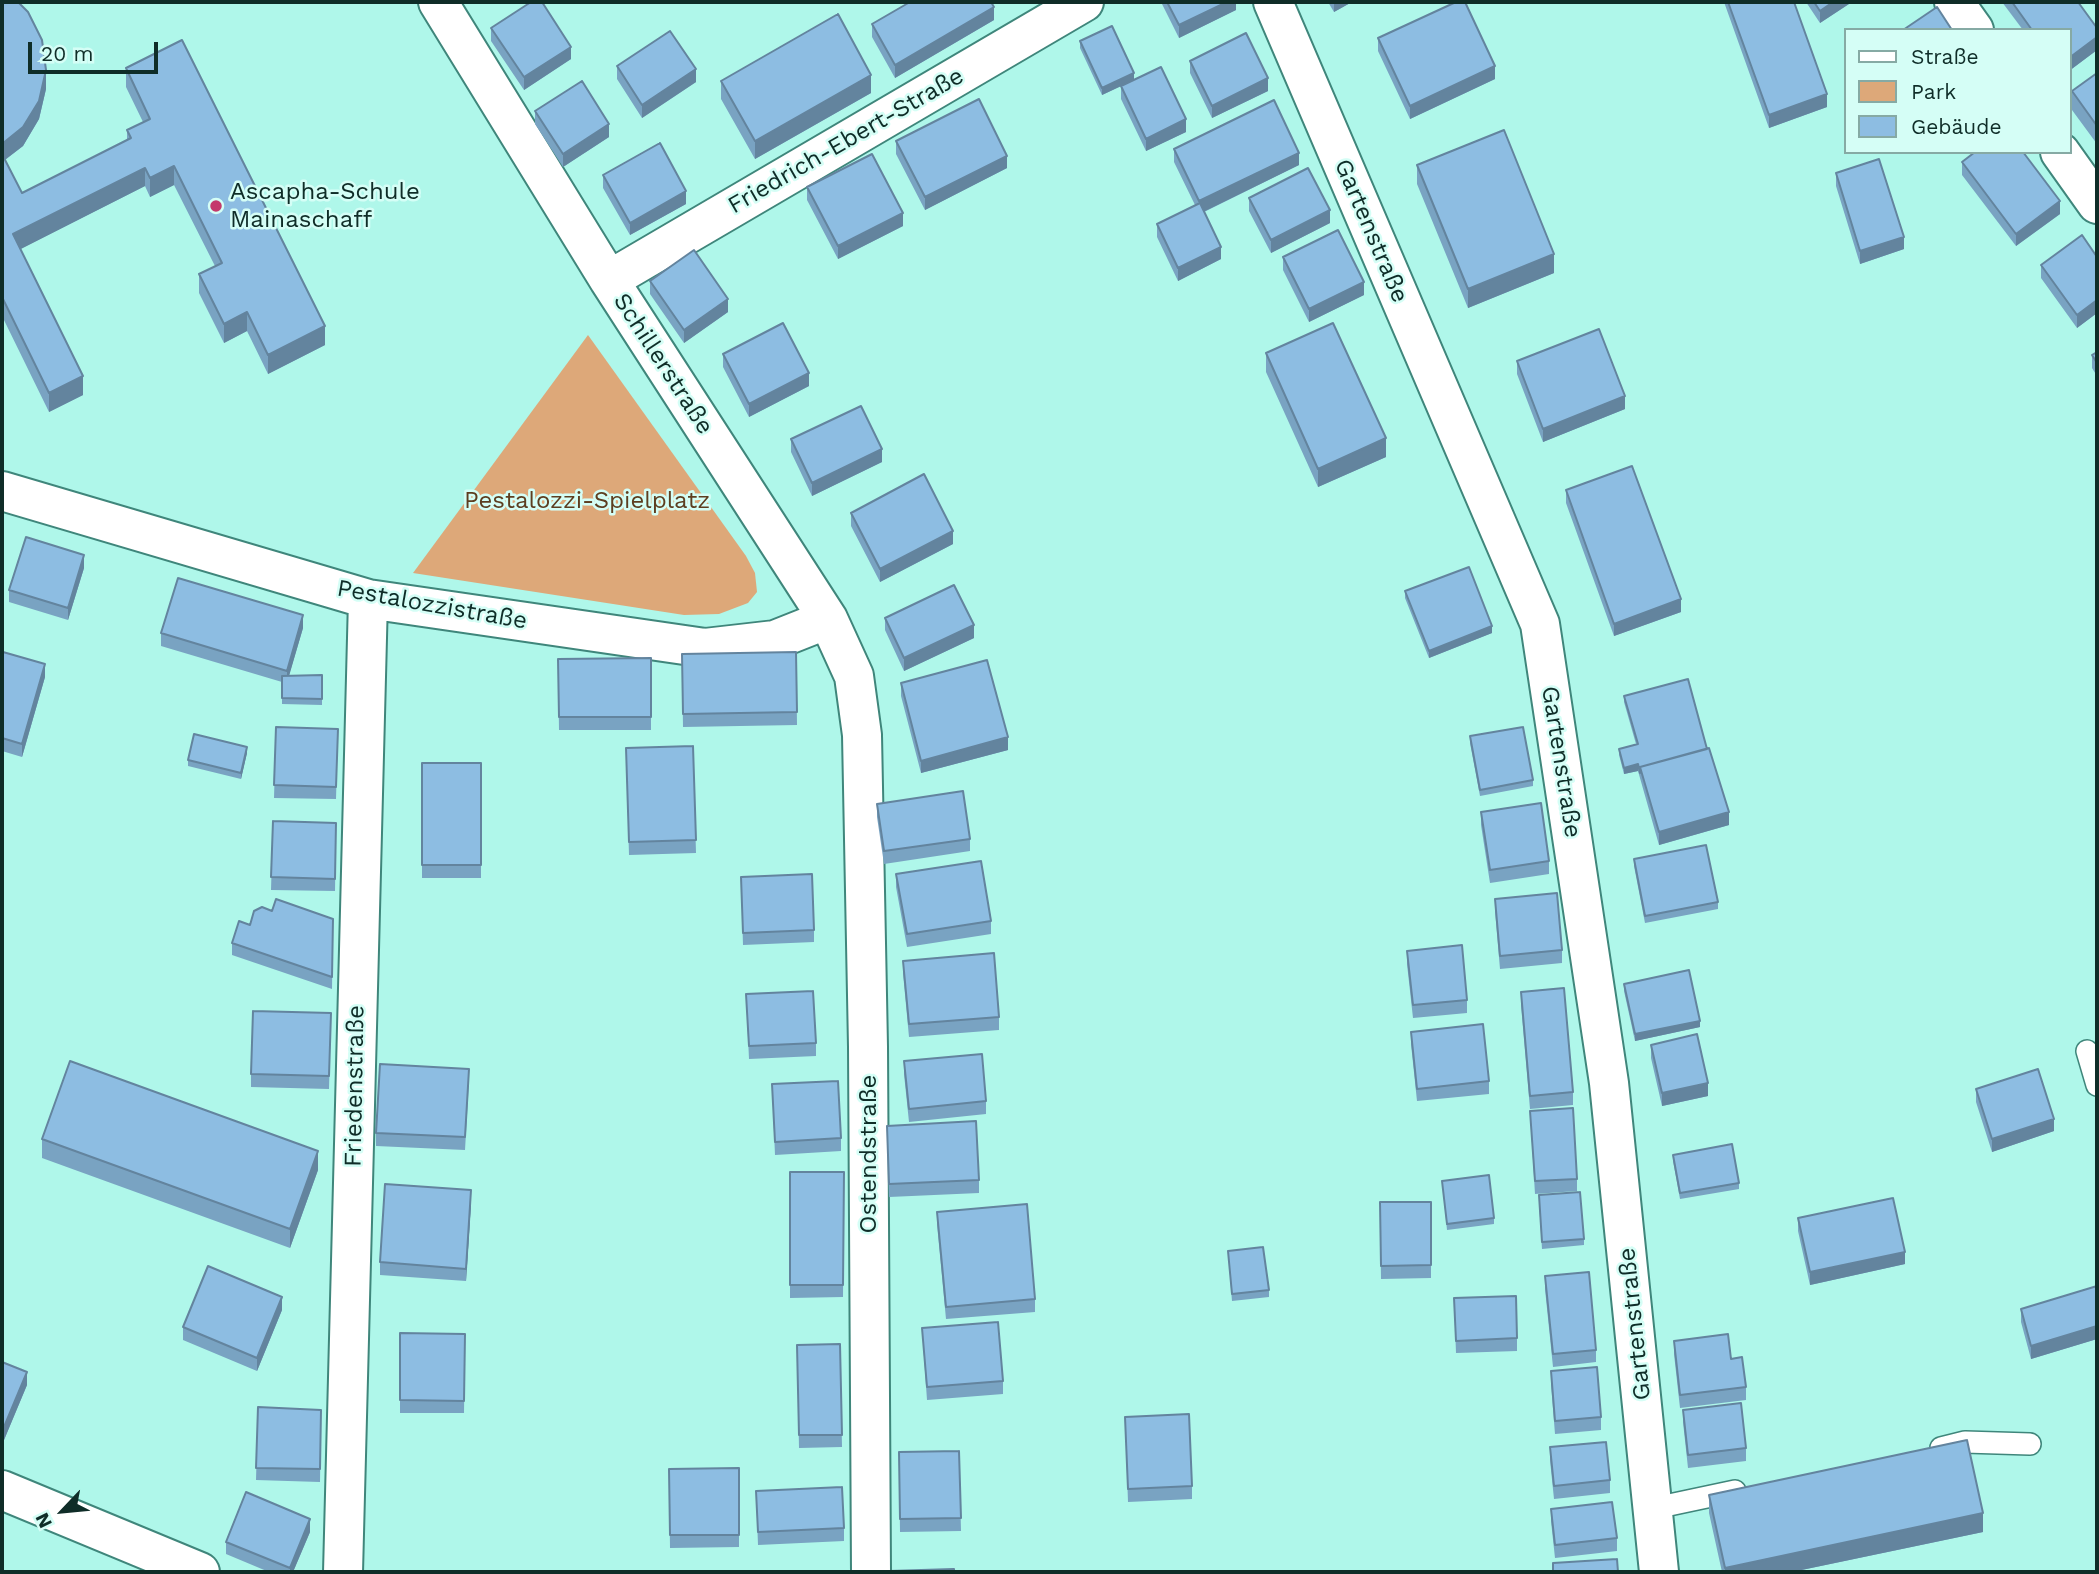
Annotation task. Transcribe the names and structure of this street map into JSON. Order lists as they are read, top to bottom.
{
  "streets": {
    "street": [
      "Friedrich-Ebert-Straße",
      "Gartenstraße",
      "Schillerstraße",
      "Pestalozzistraße",
      "Friedenstraße",
      "Ostendstraße"
    ]
  },
  "crossings": [
    ["Friedrich-Ebert-Straße", "Schillerstraße"],
    ["Schillerstraße", "Pestalozzistraße"],
    ["Schillerstraße", "Ostendstraße"],
    ["Pestalozzistraße", "Friedenstraße"]
  ],
  "parks": ["Pestalozzi-Spielplatz"],
  "places": ["Ascapha-Schule Mainaschaff"],
  "legend": ["Straße", "Park", "Gebäude"],
  "scale_bar": "20 m",
  "north": "bottom left"
}
